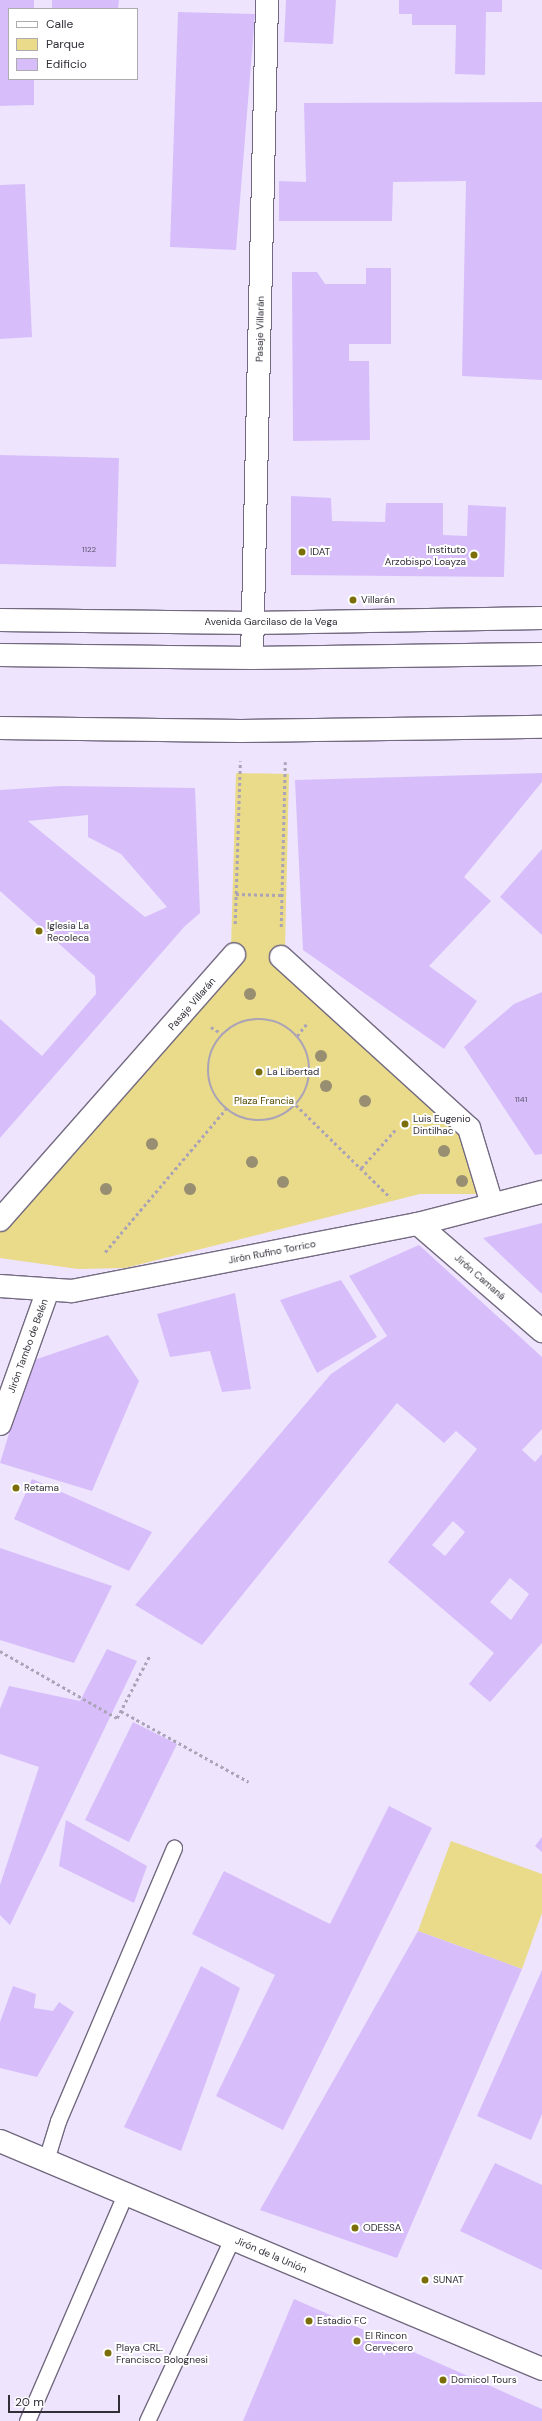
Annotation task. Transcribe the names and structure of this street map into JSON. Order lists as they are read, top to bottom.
{
  "streets": {
    "main road": [
      "Pasaje Villarán",
      "Avenida Garcilaso de la Vega",
      "Jirón Rufino Torrico",
      "Jirón Camaná",
      "Jirón Tambo de Belén",
      "Jirón de la Unión"
    ]
  },
  "crossings": [
    ["Pasaje Villarán", "Avenida Garcilaso de la Vega"],
    ["Jirón Rufino Torrico", "Jirón Camaná"],
    ["Jirón Rufino Torrico", "Jirón Tambo de Belén"]
  ],
  "parks": ["Plaza Francia"],
  "places": [
    "IDAT",
    "Instituto Arzobispo Loayza",
    "Villarán",
    "Iglesia La Recoleca",
    "La Libertad",
    "Luis Eugenio Dintilhac",
    "Retama",
    "ODESSA",
    "SUNAT",
    "Estadio FC",
    "El Rincon Cervecero",
    "Playa CRL. Francisco Bolognesi",
    "Domicol Tours"
  ],
  "house_numbers": ["1122", "1141"],
  "legend": ["Calle", "Parque", "Edificio"],
  "scale_bar": "20 m"
}
